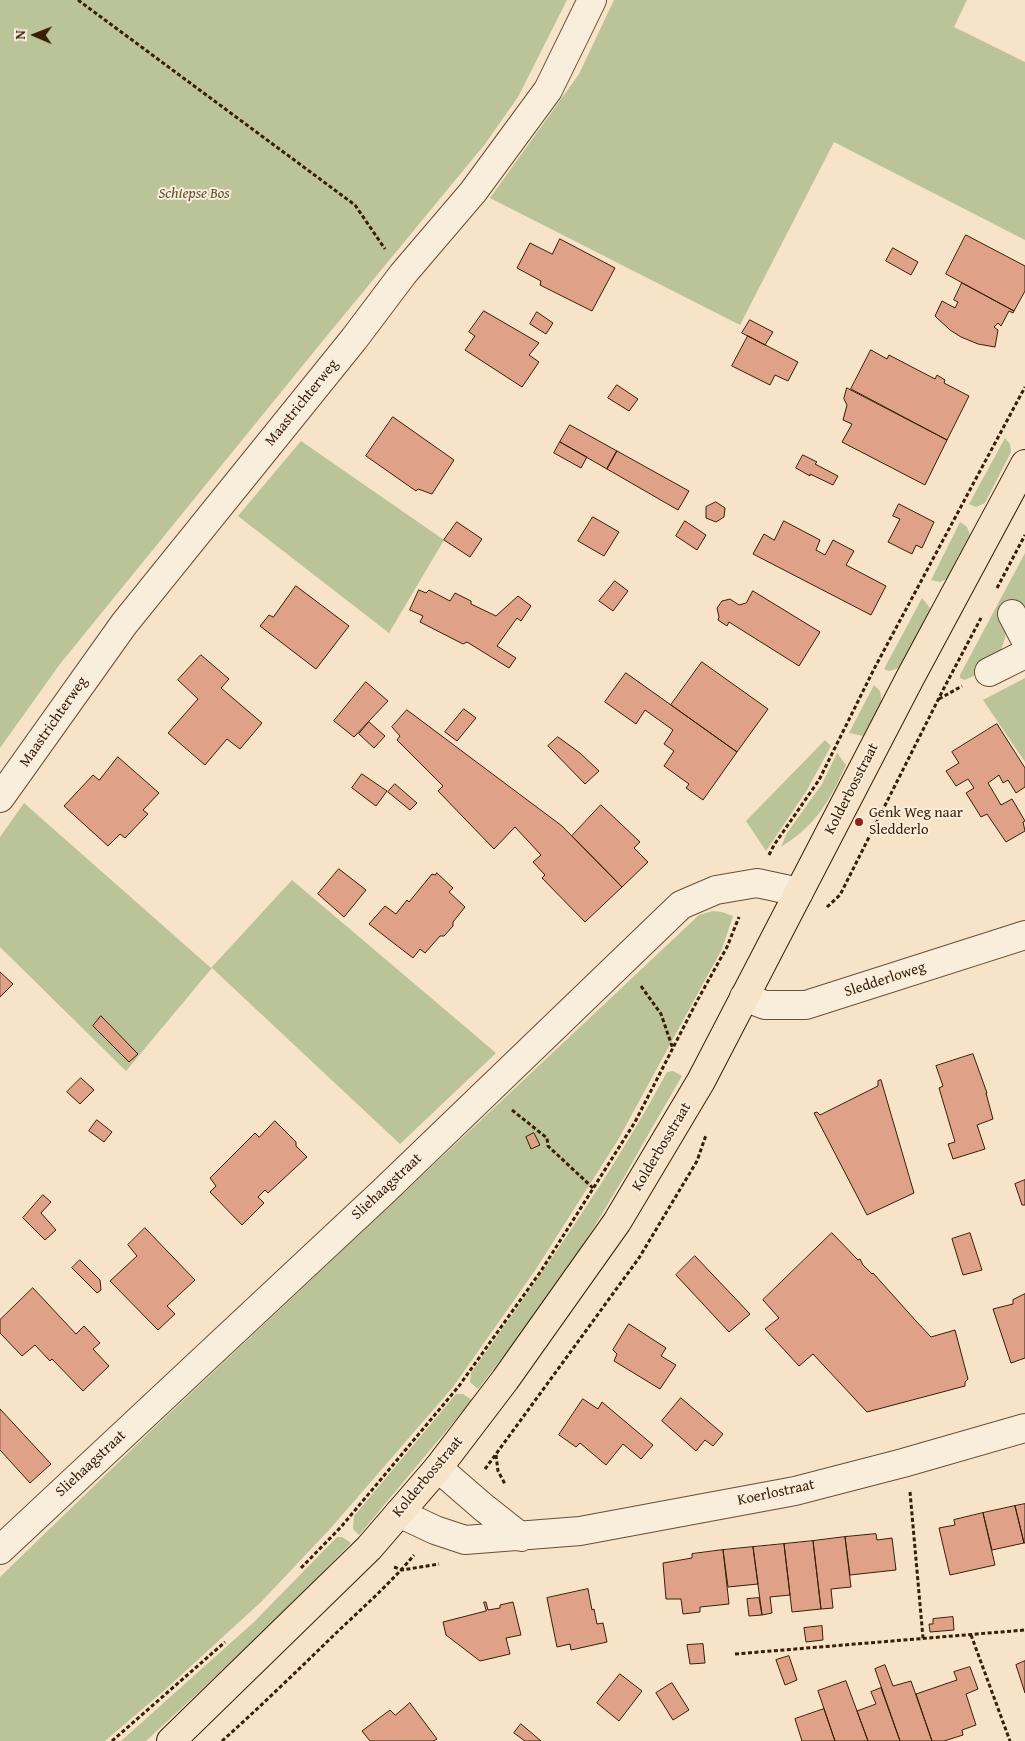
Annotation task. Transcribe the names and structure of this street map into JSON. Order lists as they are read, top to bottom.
{
  "streets": {
    "main road": ["Kolderbosstraat"],
    "street": [
      "Maastrichterweg",
      "Sledderloweg",
      "Sliehaagstraat",
      "Koerlostraat"
    ]
  },
  "crossings": [
    ["Kolderbosstraat", "Sledderloweg"],
    ["Kolderbosstraat", "Sliehaagstraat"],
    ["Kolderbosstraat", "Koerlostraat"]
  ],
  "parks": ["Schiepse Bos"],
  "places": ["Genk Weg naar Sledderlo"],
  "north": "left"
}
